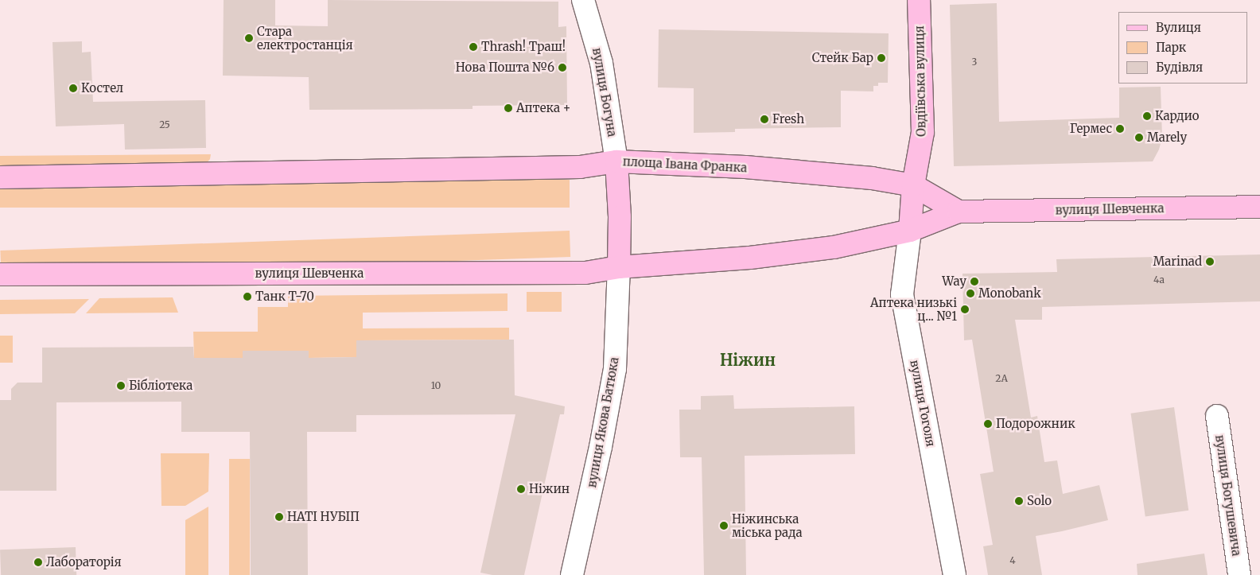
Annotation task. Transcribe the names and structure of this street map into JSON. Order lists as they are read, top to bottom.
{
  "streets": {
    "main road": ["Овдіївська вулиця", "площа Івана Франка", "вулиця Шевченка"],
    "street": [
      "вулиця Богуна",
      "вулиця Гоголя",
      "вулиця Якова Батюка",
      "вулиця Богушевича"
    ]
  },
  "crossings": [
    ["Овдіївська вулиця", "площа Івана Франка"],
    ["вулиця Богуна", "площа Івана Франка"],
    ["площа Івана Франка", "вулиця Шевченка"],
    ["площа Івана Франка", "вулиця Якова Батюка"],
    ["вулиця Шевченка", "вулиця Якова Батюка"]
  ],
  "districts": ["Ніжин"],
  "places": [
    "Cтара електростанція",
    "Thrash! Траш!",
    "Стейк Бар",
    "Нова Пошта №6",
    "Костел",
    "Аптека +",
    "Кардио",
    "Fresh",
    "Гермес",
    "Marely",
    "Marinad",
    "Way",
    "Monobank",
    "Танк Т-70",
    "Аптека низькі ц... №1",
    "Бібліотека",
    "Подорожник",
    "Ніжин",
    "Solo",
    "НАТІ НУБІП",
    "Ніжинська міська рада",
    "Лабораторія"
  ],
  "house_numbers": [
    "3",
    "25",
    "4а",
    "2А",
    "10",
    "4"
  ],
  "legend": ["Вулиця", "Парк", "Будівля"]
}
